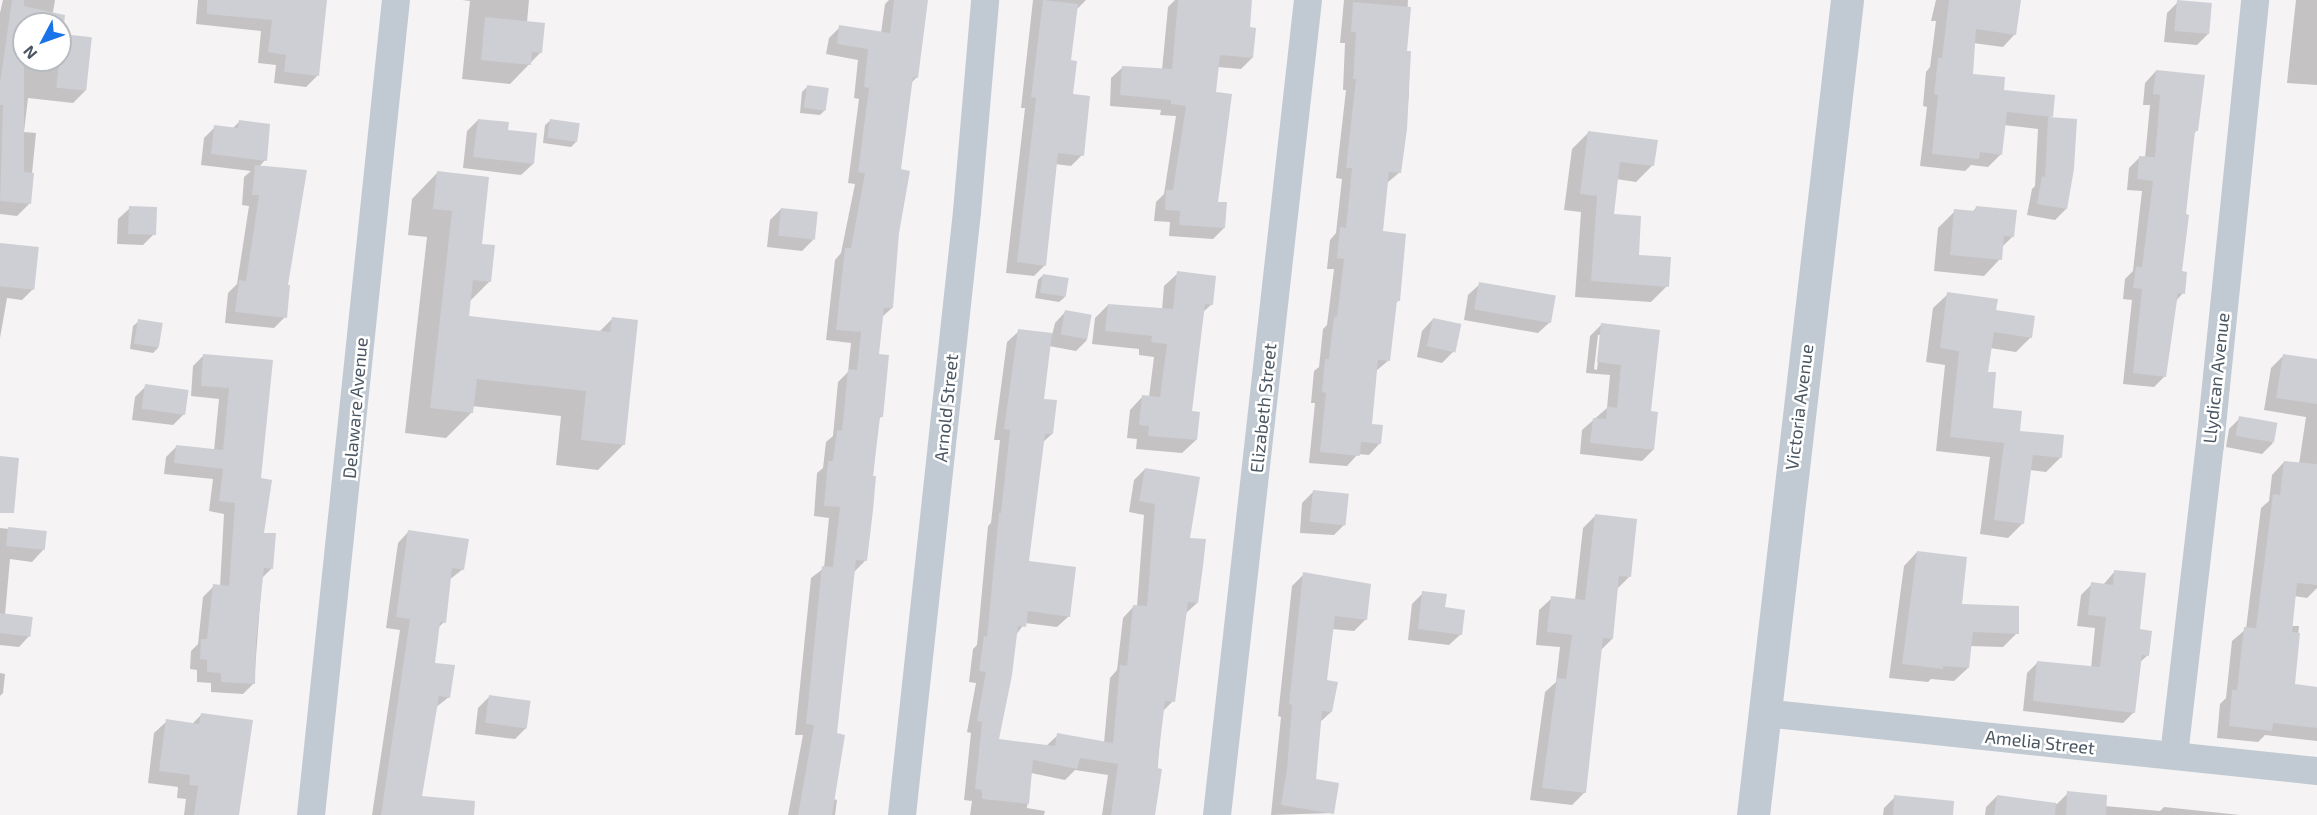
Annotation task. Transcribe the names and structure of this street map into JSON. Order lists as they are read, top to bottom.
{
  "streets": {
    "street": [
      "Llydican Avenue",
      "Victoria Avenue",
      "Delaware Avenue",
      "Arnold Street",
      "Elizabeth Street",
      "Amelia Street"
    ]
  },
  "crossings": [
    ["Llydican Avenue", "Amelia Street"],
    ["Victoria Avenue", "Amelia Street"]
  ],
  "north": "bottom left"
}
